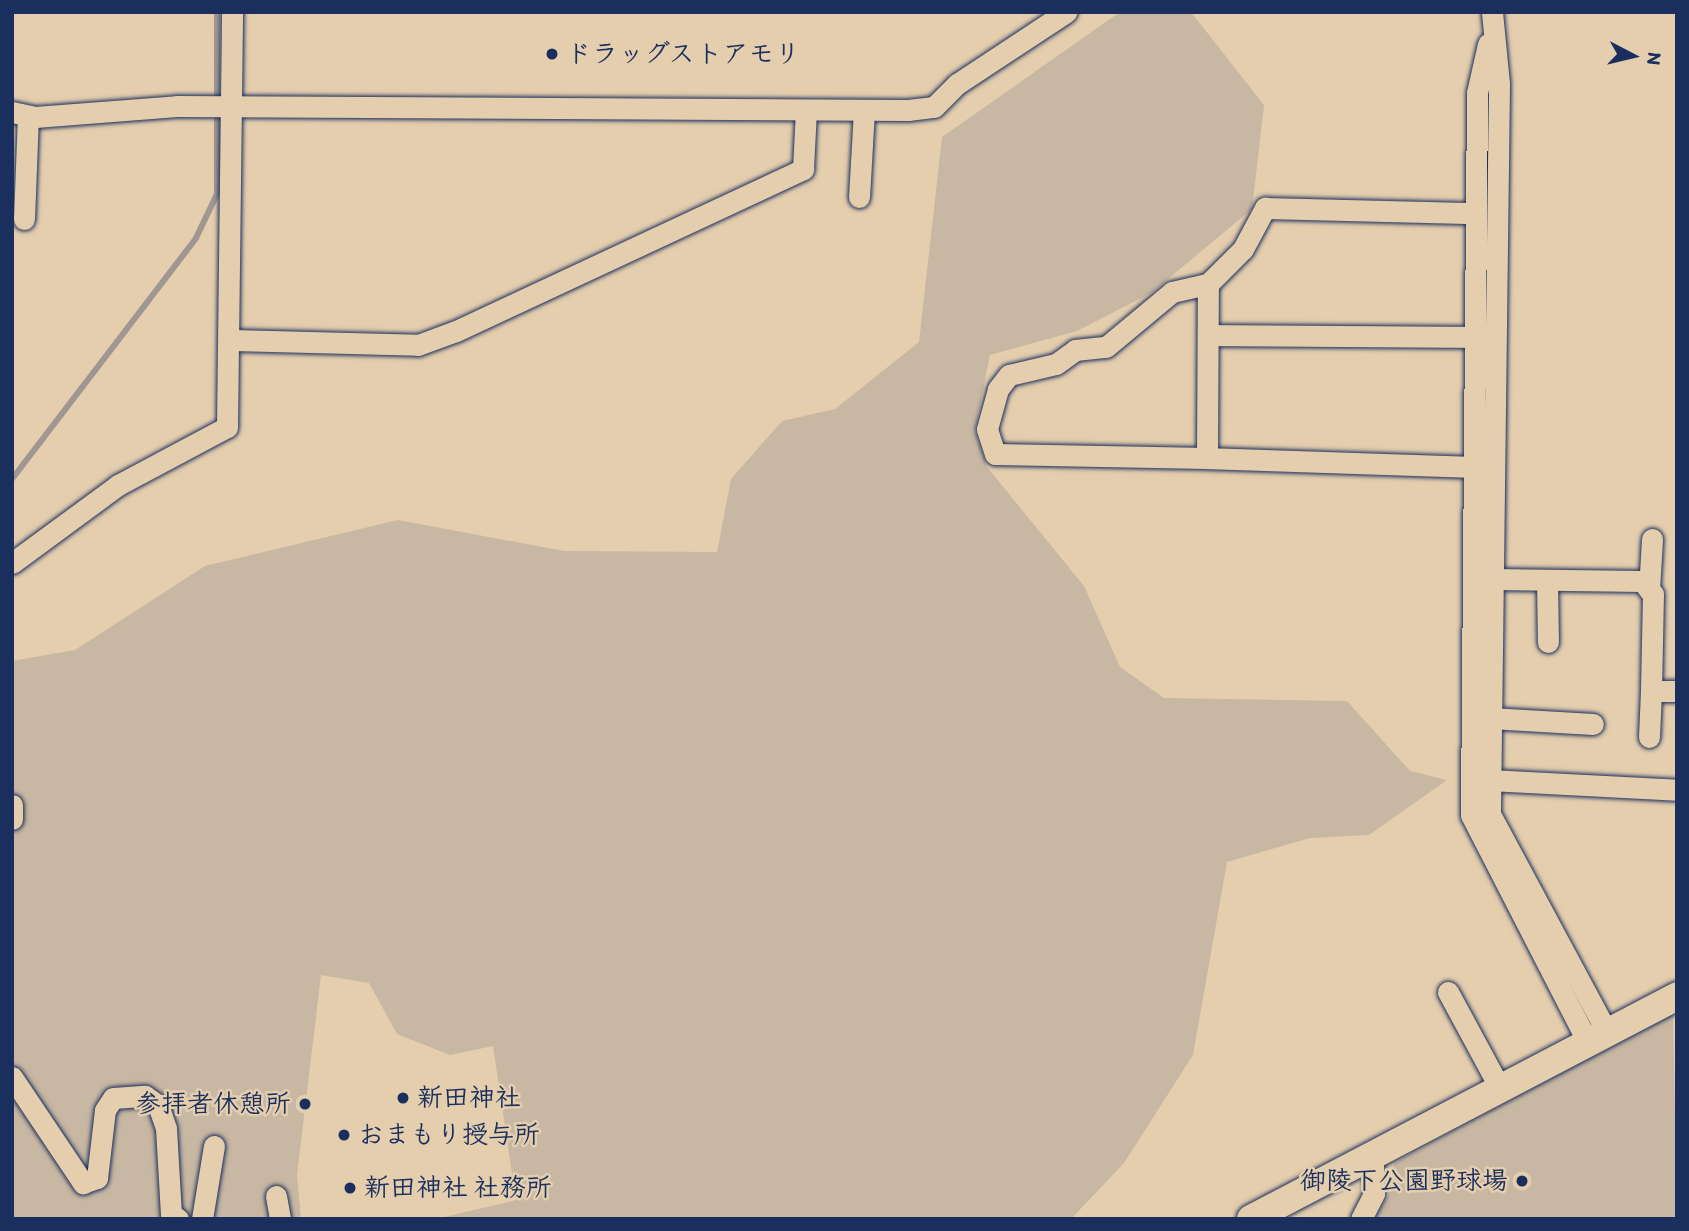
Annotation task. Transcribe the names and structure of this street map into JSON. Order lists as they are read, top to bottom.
{
  "places": [
    "ドラッグストアモリ",
    "新田神社",
    "参拝者休憩所",
    "おまもり授与所",
    "御陵下公園野球場",
    "新田神社 社務所"
  ],
  "north": "right"
}
